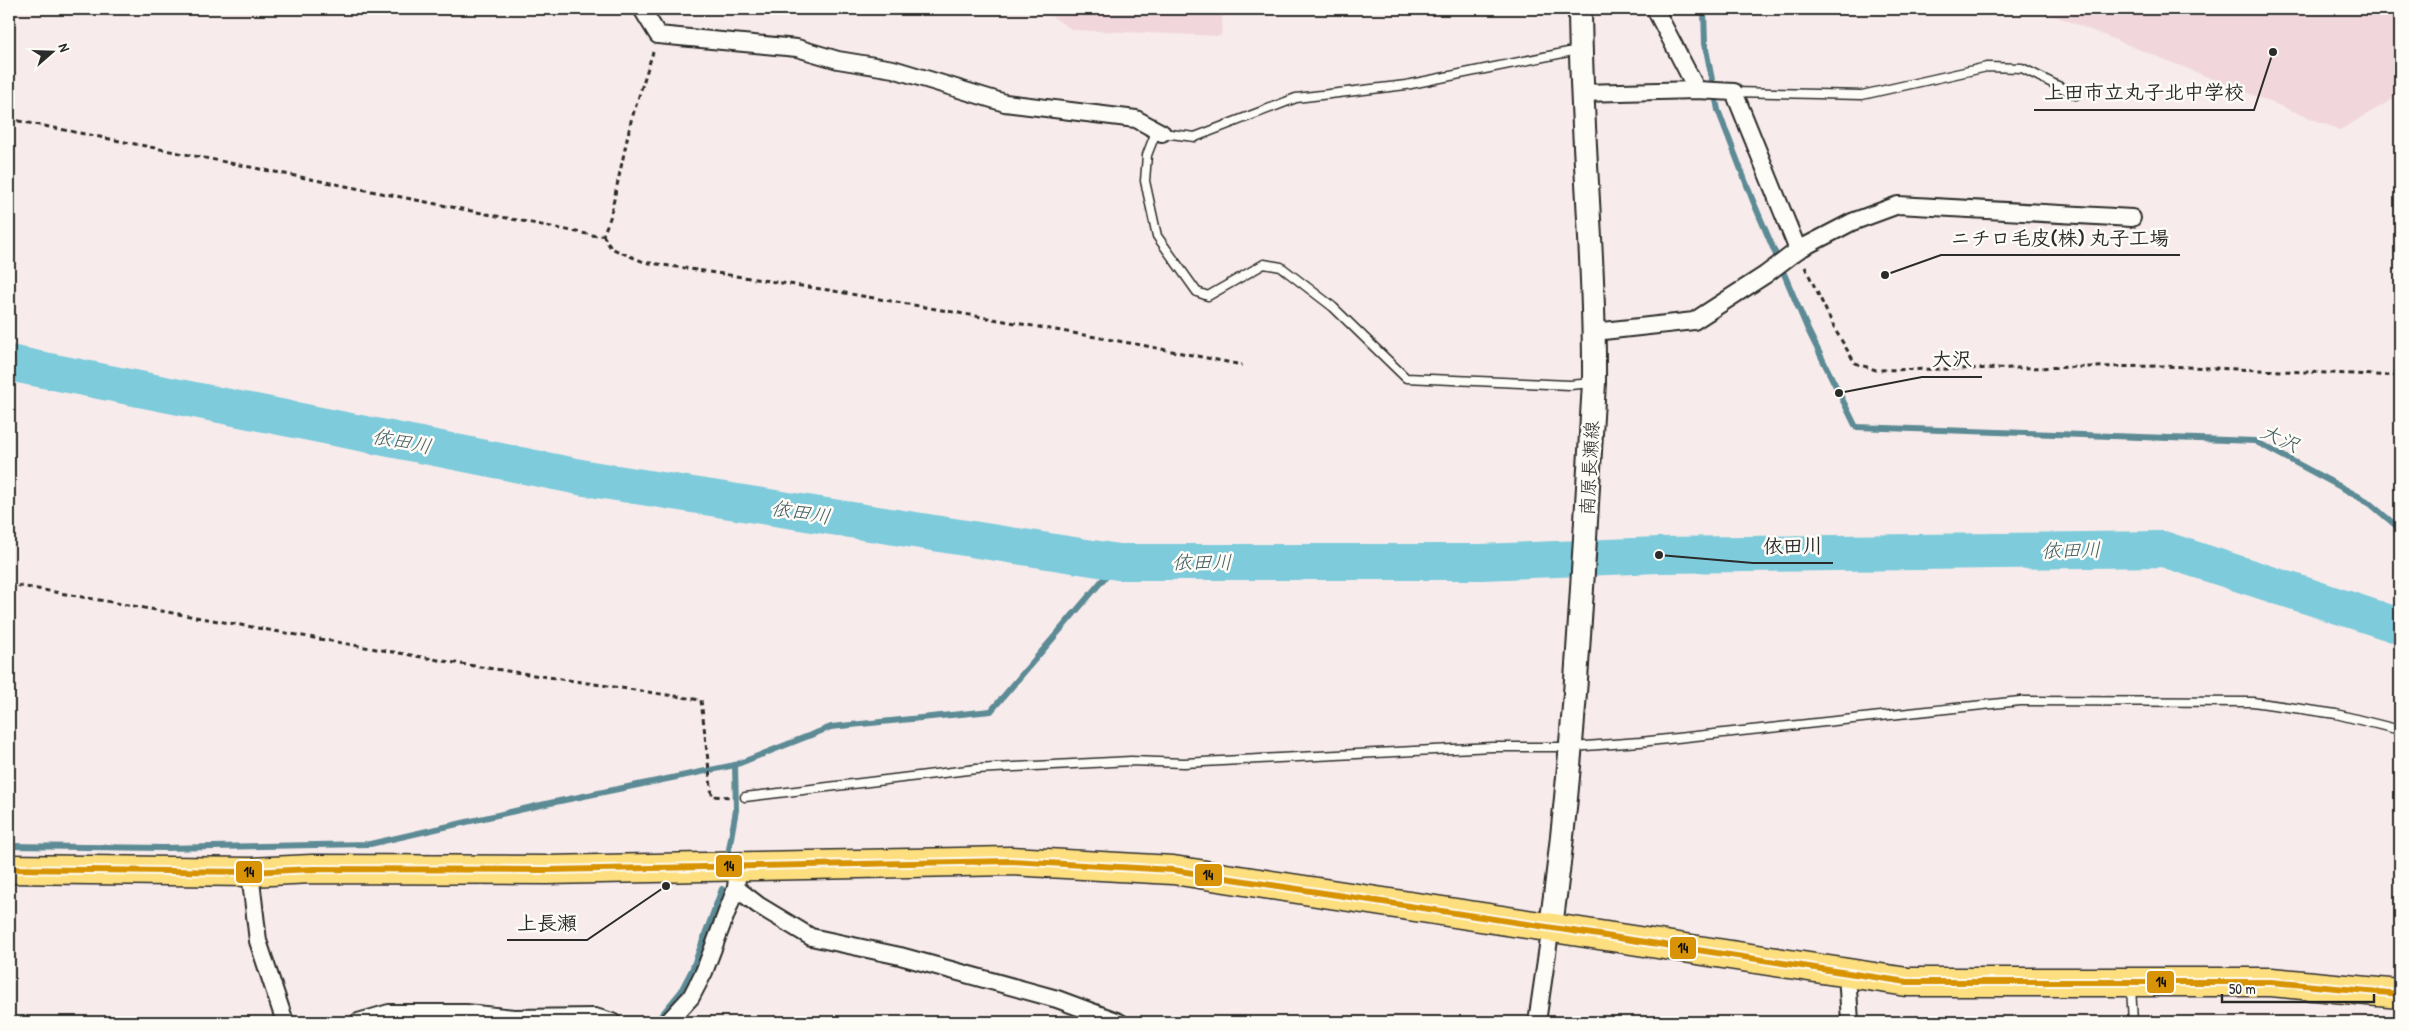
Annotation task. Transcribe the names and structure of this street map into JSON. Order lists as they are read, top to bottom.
{
  "streets": {
    "main road": ["南原長瀬線"]
  },
  "water": ["大沢", "依田川"],
  "places": [
    "上田市立丸子北中学校",
    "ニチロ毛皮(株) 丸子工場",
    "大沢",
    "依田川",
    "上長瀬"
  ],
  "lines": ["transit line 14"],
  "scale_bar": "50 m",
  "north": "right"
}
